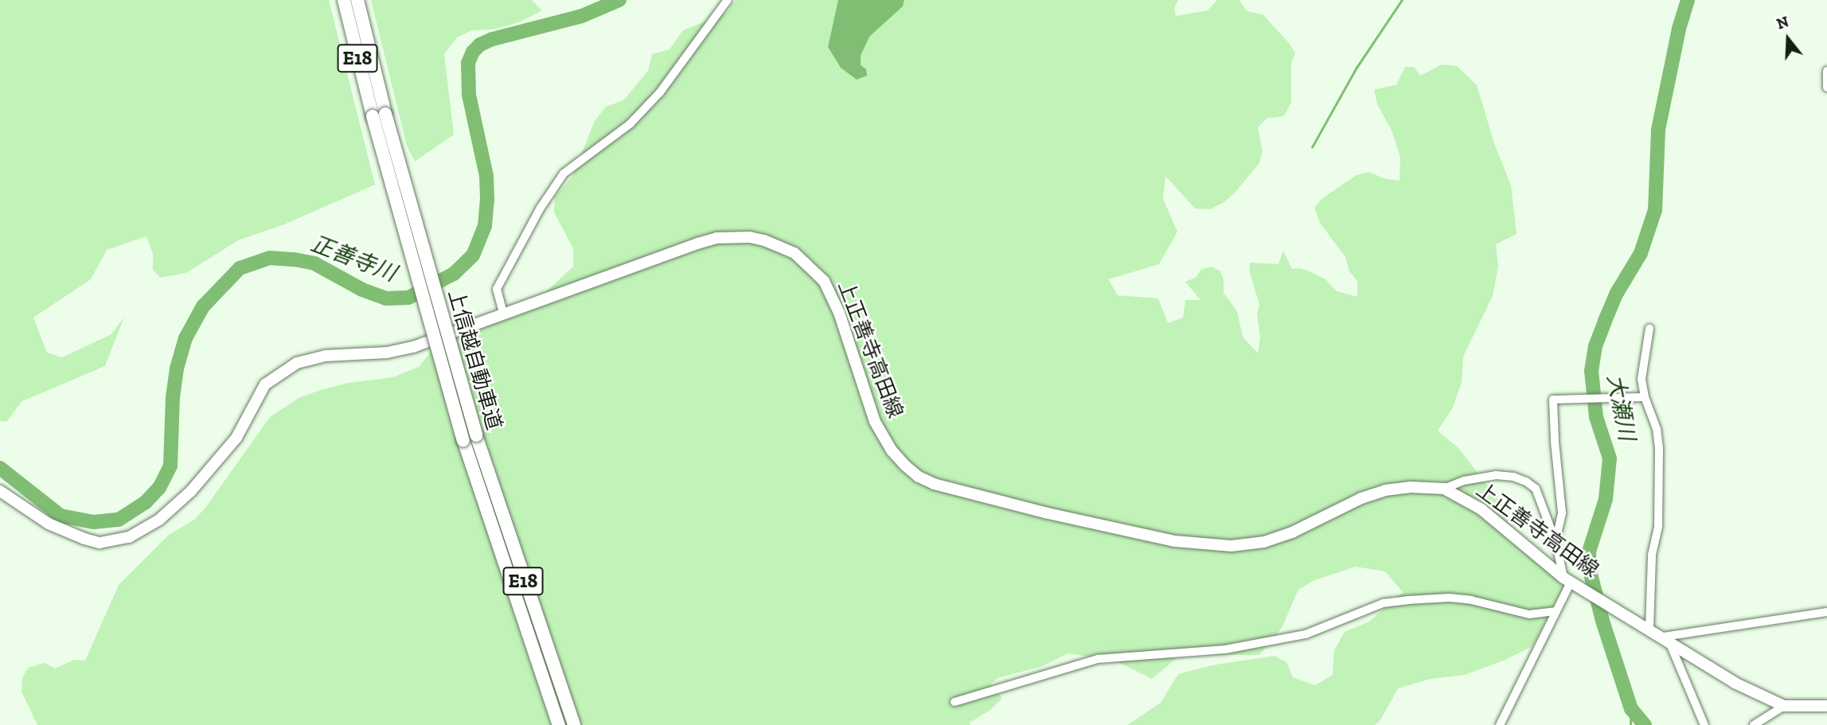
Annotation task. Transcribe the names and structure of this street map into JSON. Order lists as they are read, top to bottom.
{
  "streets": {
    "highway": ["E18", "上信越自動車道"],
    "main road": ["上正善寺高田線"]
  },
  "water": ["正善寺川", "大瀬川"],
  "north": "top"
}
